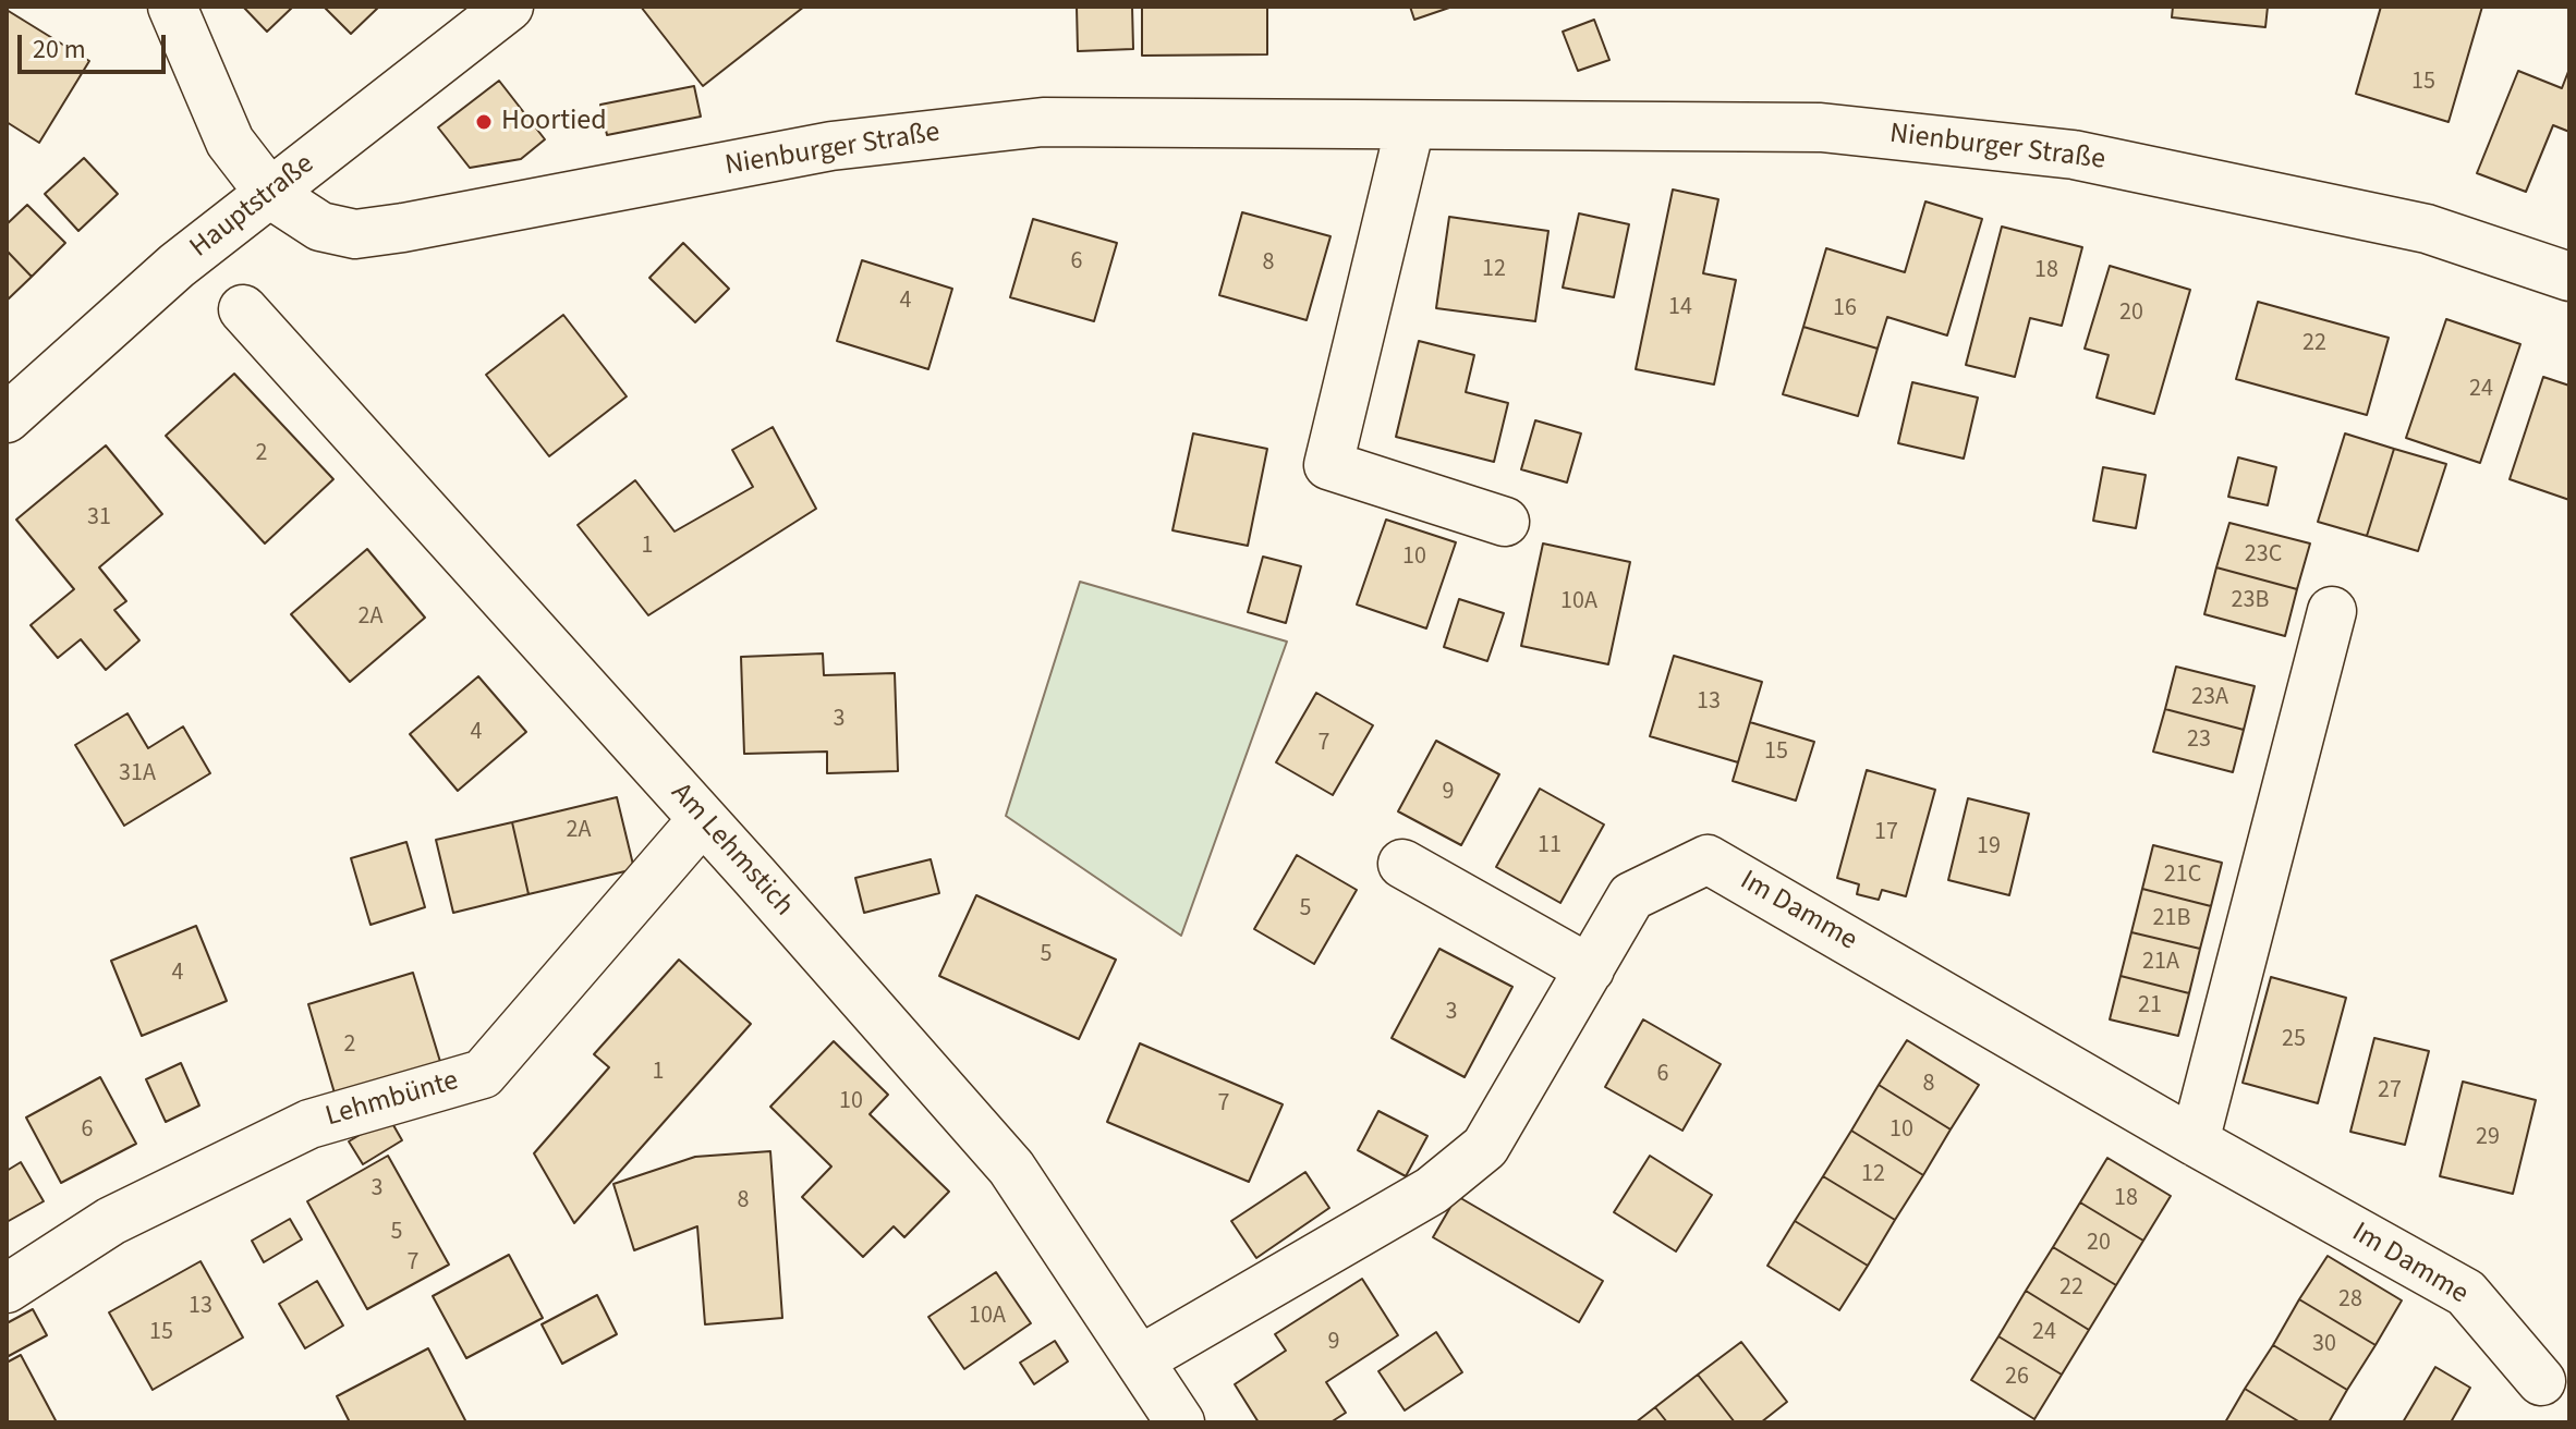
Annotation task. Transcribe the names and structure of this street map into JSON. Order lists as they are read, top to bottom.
{
  "streets": {
    "street": [
      "Nienburger Straße",
      "Hauptstraße",
      "Am Lehmstich",
      "Im Damme",
      "Lehmbünte"
    ]
  },
  "crossings": [
    ["Nienburger Straße", "Hauptstraße"],
    ["Am Lehmstich", "Im Damme"],
    ["Am Lehmstich", "Lehmbünte"]
  ],
  "places": ["Hoortied"],
  "house_numbers": [
    "15",
    "6",
    "8",
    "12",
    "18",
    "4",
    "14",
    "16",
    "20",
    "22",
    "24",
    "2",
    "31",
    "1",
    "23C",
    "10",
    "23B",
    "10A",
    "2A",
    "23A",
    "13",
    "3",
    "4",
    "23",
    "7",
    "15",
    "31A",
    "9",
    "2A",
    "17",
    "11",
    "19",
    "21C",
    "5",
    "21B",
    "5",
    "21A",
    "4",
    "21",
    "3",
    "25",
    "2",
    "1",
    "6",
    "8",
    "27",
    "10",
    "7",
    "6",
    "10",
    "29",
    "12",
    "3",
    "18",
    "8",
    "5",
    "20",
    "7",
    "22",
    "28",
    "13",
    "10A",
    "15",
    "24",
    "9",
    "30",
    "26"
  ],
  "scale_bar": "20 m"
}
